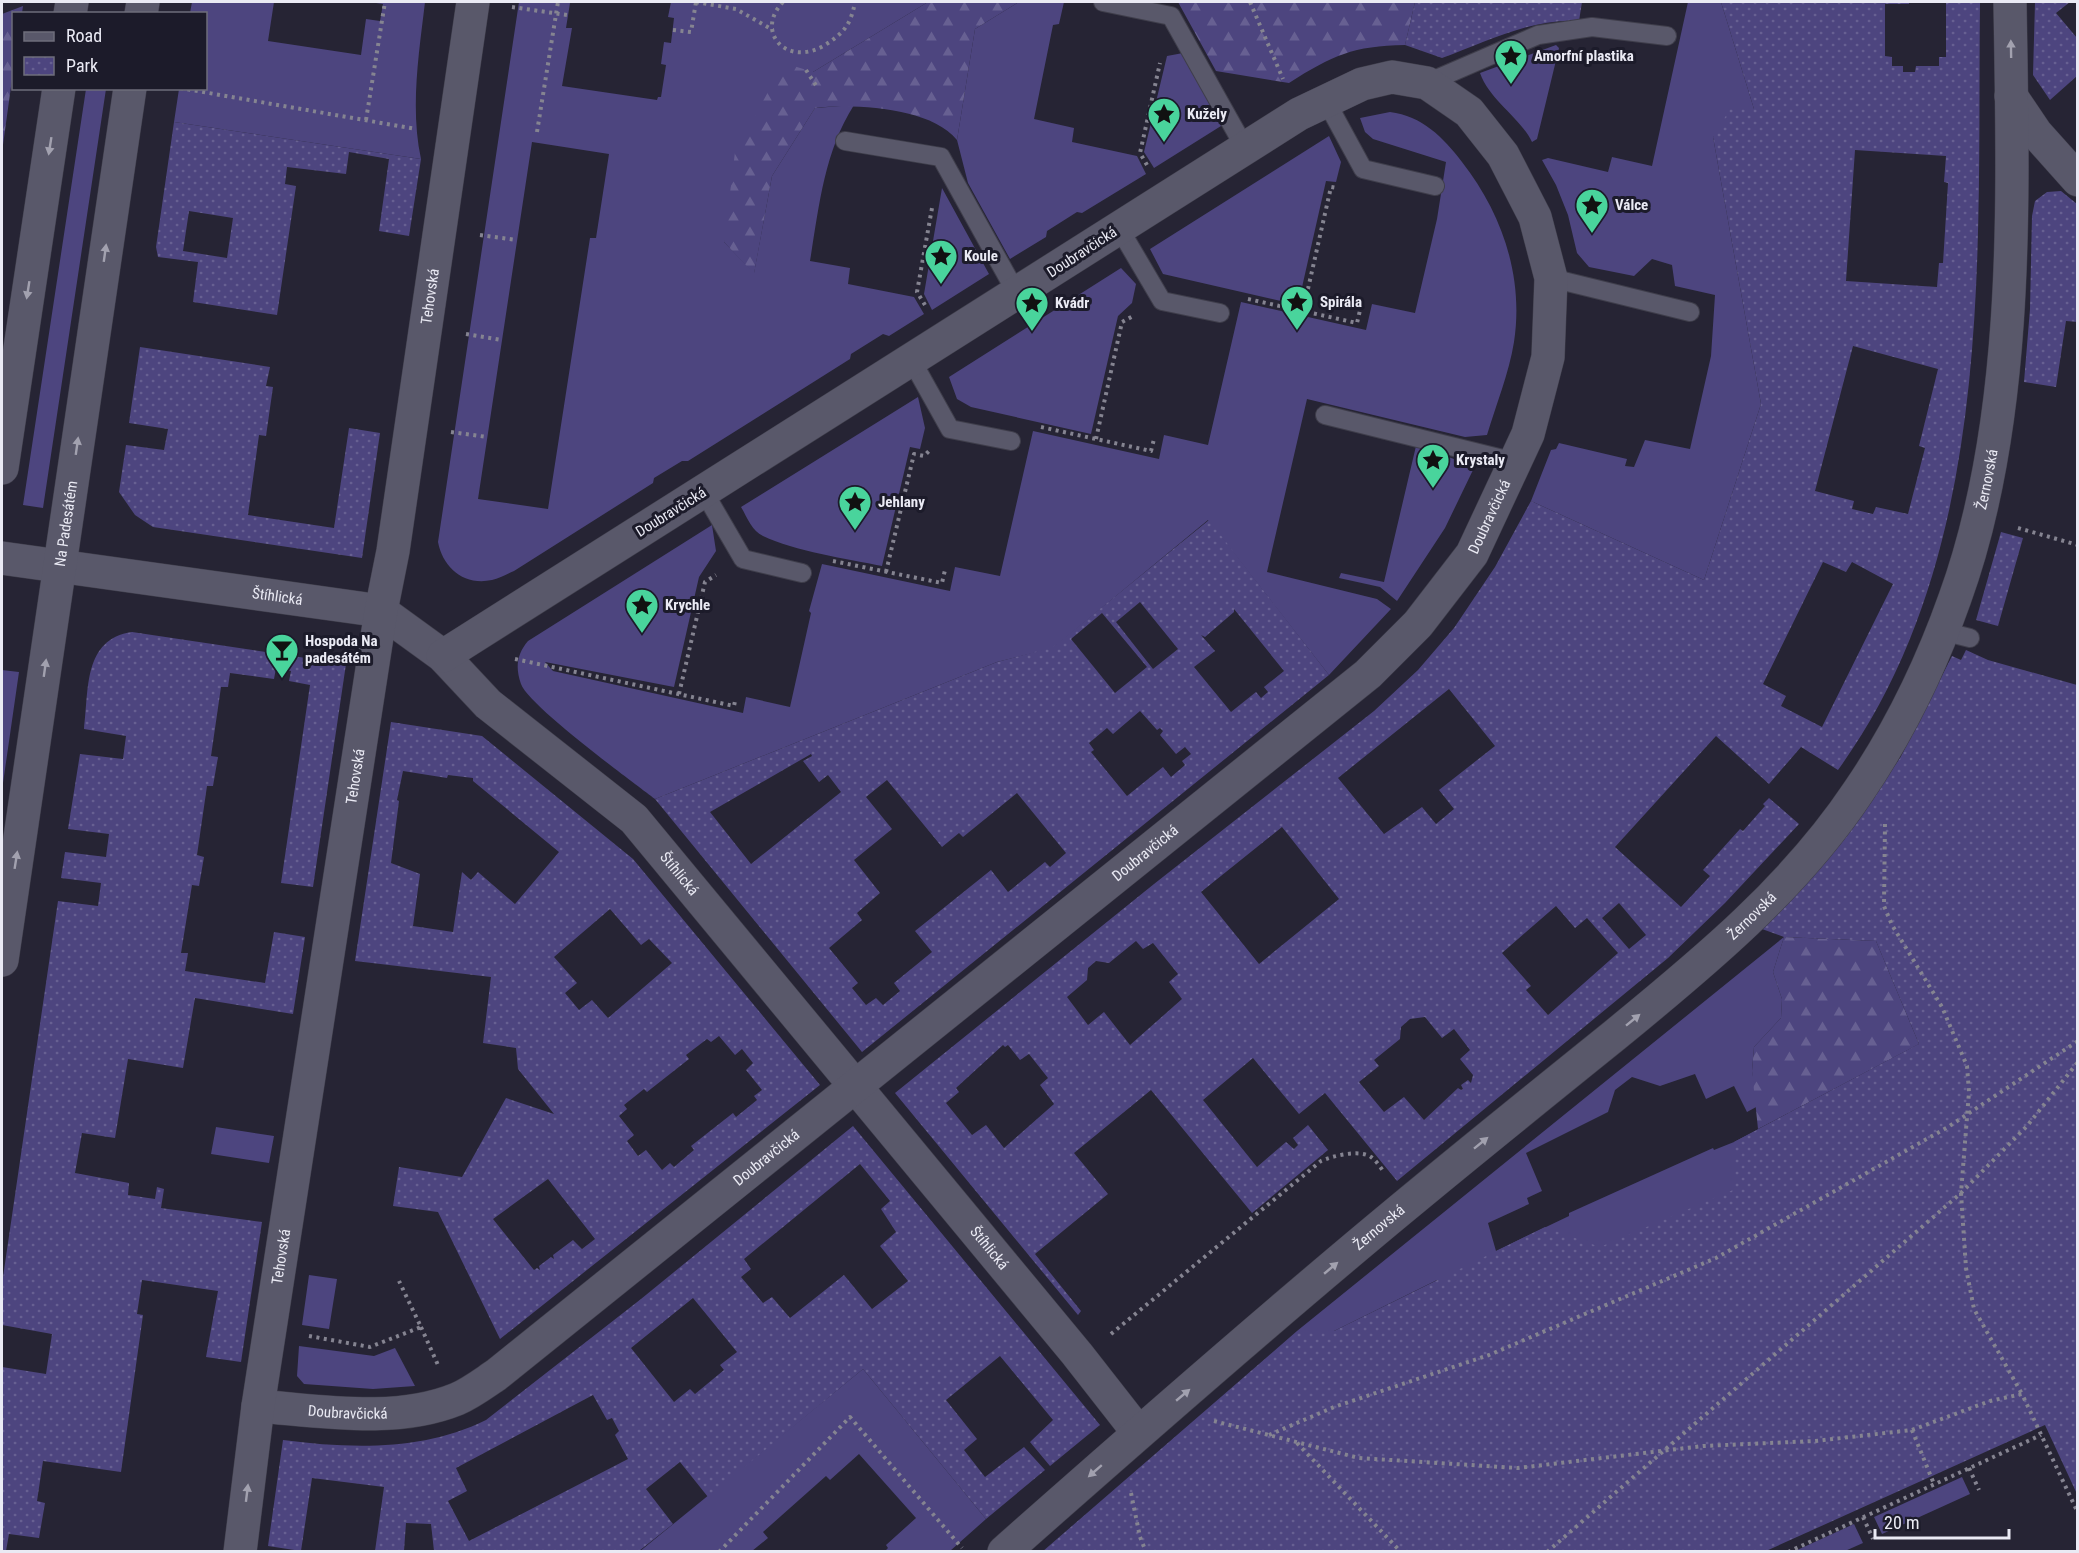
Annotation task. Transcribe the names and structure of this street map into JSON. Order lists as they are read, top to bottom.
{
  "streets": {
    "street": [
      "Doubravčická",
      "Tehovská",
      "Žernovská",
      "Na Padesátém",
      "Štíhlická"
    ]
  },
  "crossings": [
    ["Doubravčická", "Tehovská"],
    ["Doubravčická", "Štíhlická"],
    ["Tehovská", "Štíhlická"],
    ["Žernovská", "Štíhlická"],
    ["Na Padesátém", "Štíhlická"]
  ],
  "places": {
    "place": [
      "Amorfní plastika",
      "Kužely",
      "Válce",
      "Koule",
      "Spirála",
      "Kvádr",
      "Krystaly",
      "Jehlany",
      "Krychle"
    ],
    "bar": ["Hospoda Na padesátém"]
  },
  "legend": ["Road", "Park"],
  "scale_bar": "20 m"
}
